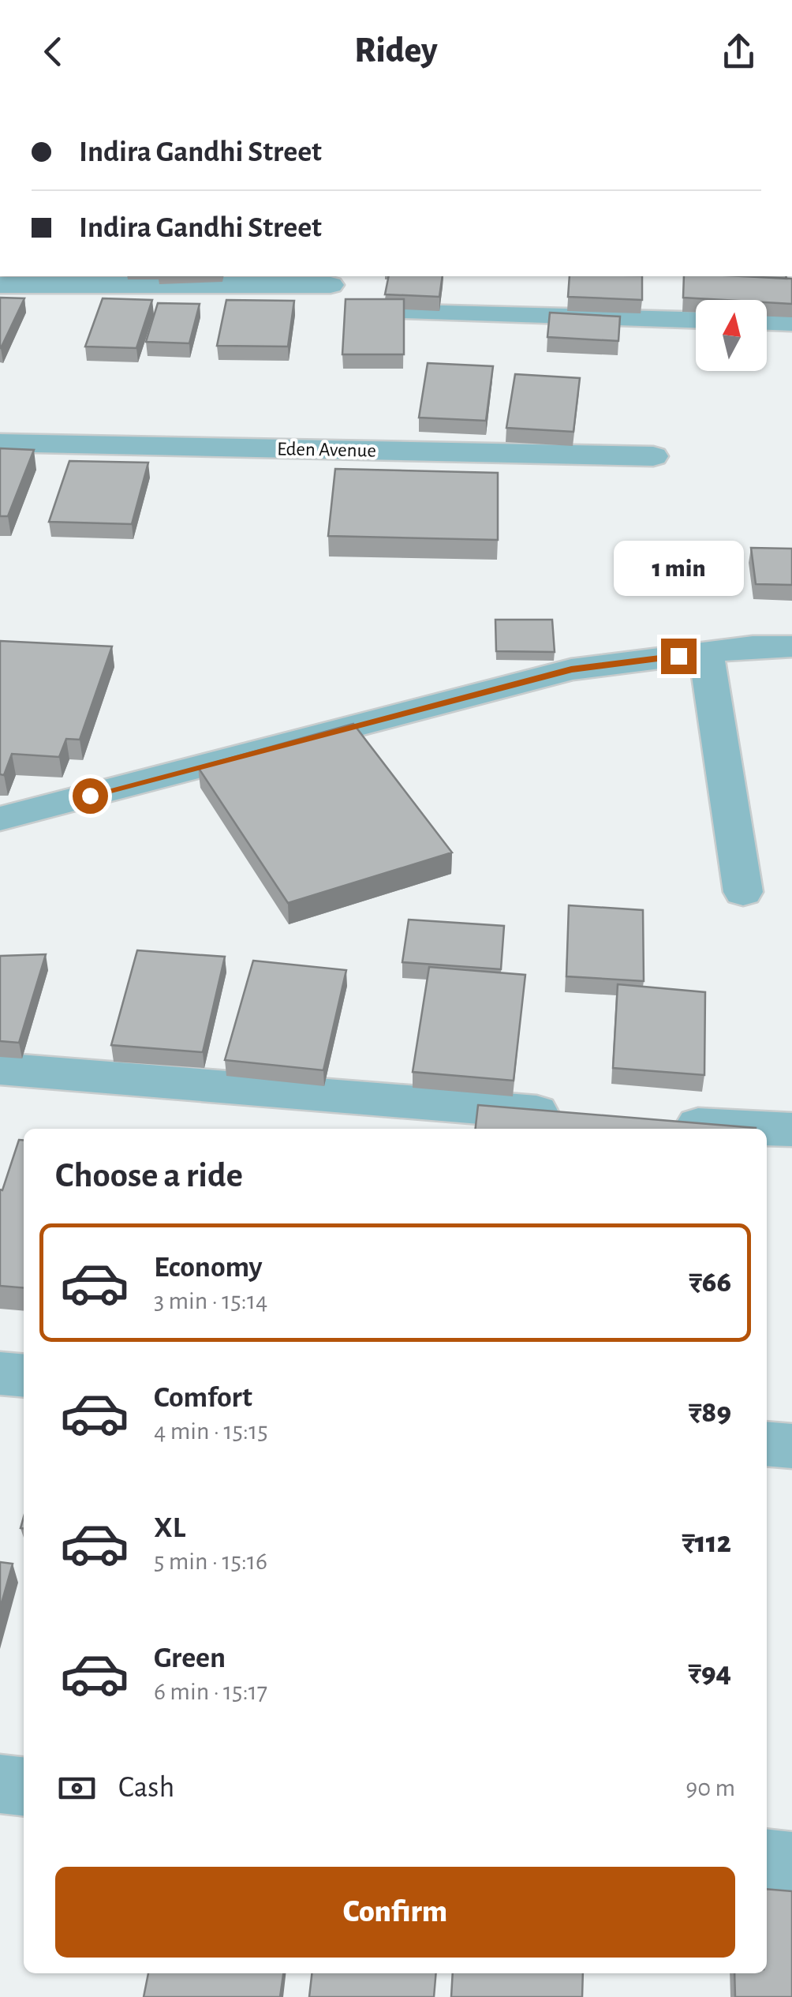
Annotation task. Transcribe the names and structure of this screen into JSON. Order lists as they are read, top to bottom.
{
  "streets": {
    "street": ["Eden Avenue"]
  },
  "north": "top",
  "page": {
    "header": "Ridey",
    "banner": ["Indira Gandhi Street", "Indira Gandhi Street"],
    "bubble": "1 min",
    "heading": "Choose a ride",
    "list": [
      {
        "name": "Economy",
        "note": "3 min · 15:14",
        "value": "₹66"
      },
      {
        "name": "Comfort",
        "note": "4 min · 15:15",
        "value": "₹89"
      },
      {
        "name": "XL",
        "note": "5 min · 15:16",
        "value": "₹112"
      },
      {
        "name": "Green",
        "note": "6 min · 15:17",
        "value": "₹94"
      }
    ],
    "pay": ["Cash", "90 m"],
    "buttons": "Confirm"
  }
}
